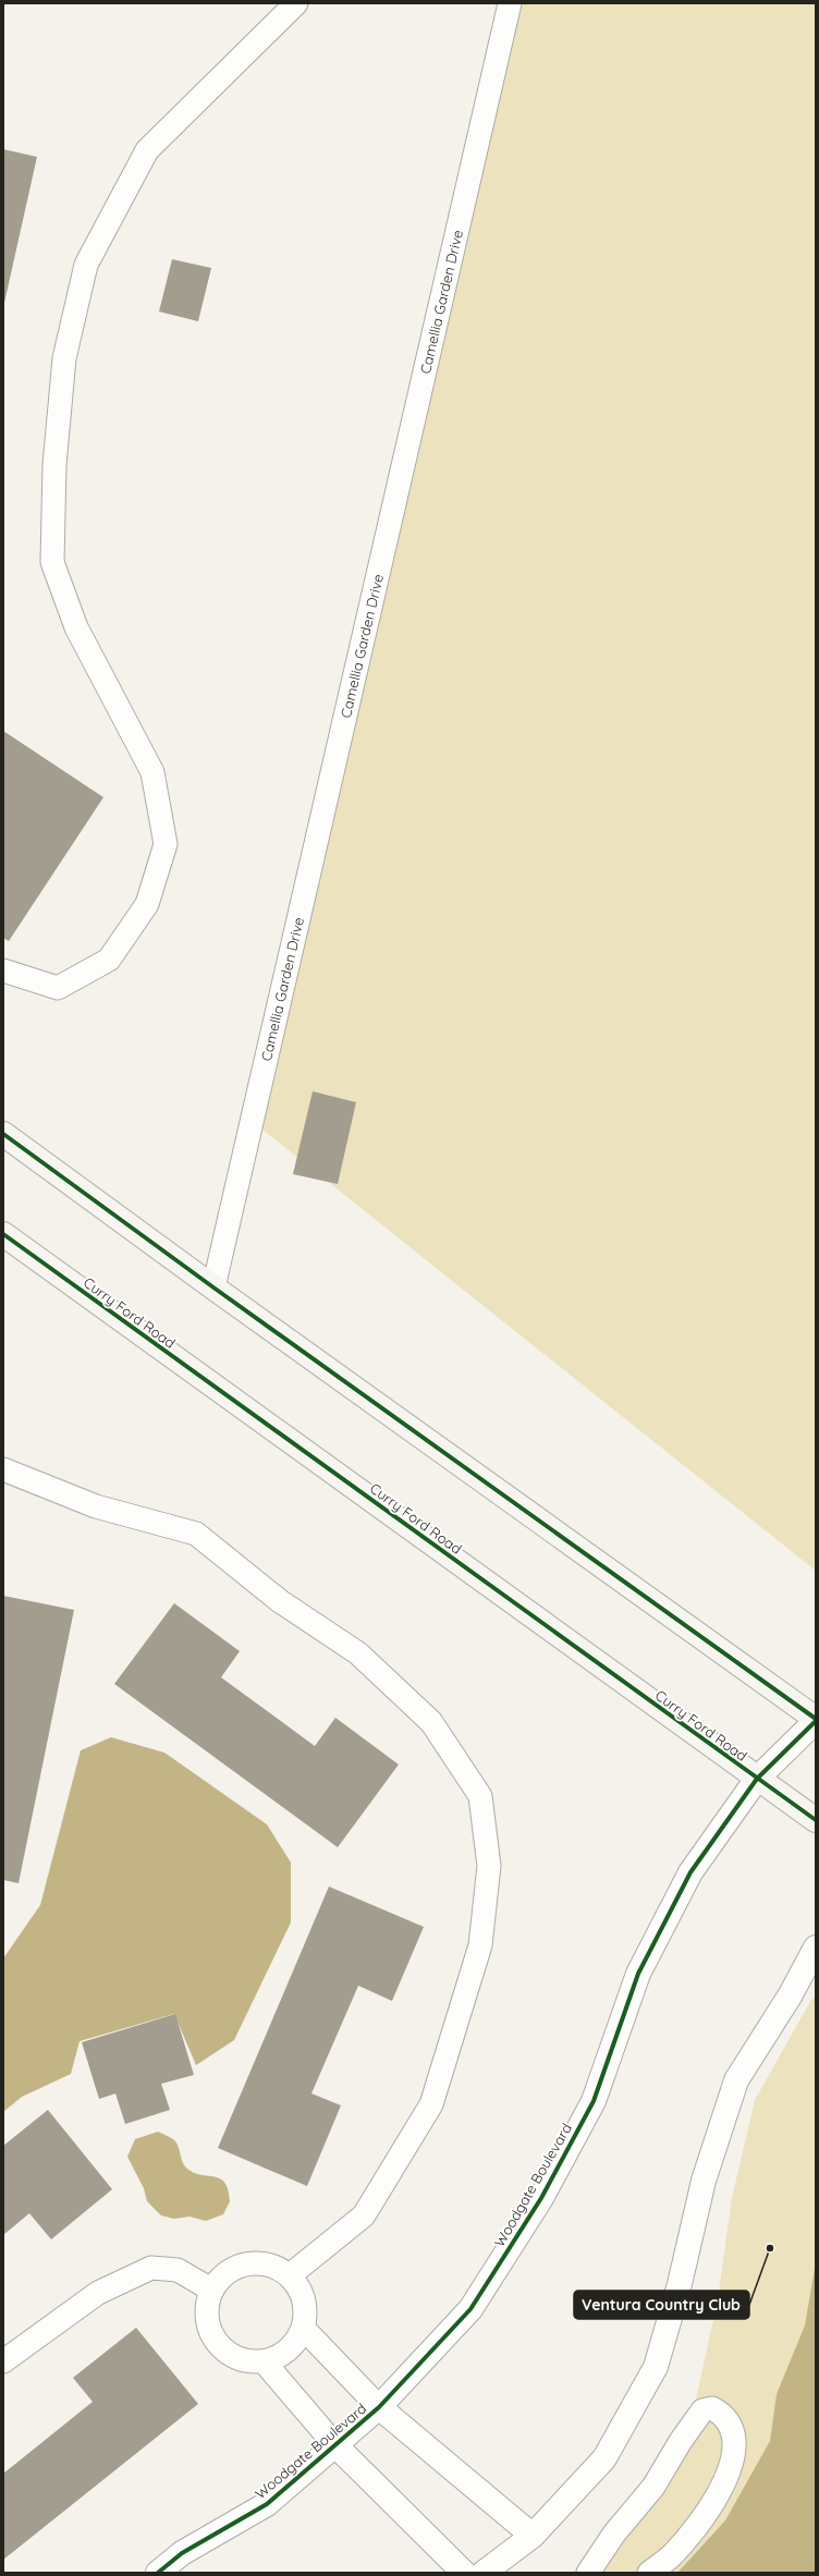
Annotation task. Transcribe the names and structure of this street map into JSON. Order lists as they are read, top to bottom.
{
  "streets": {
    "main road": ["Curry Ford Road"],
    "street": ["Woodgate Boulevard"],
    "lane": ["Camellia Garden Drive"]
  },
  "crossings": [
    ["Curry Ford Road", "Woodgate Boulevard"]
  ],
  "places": ["Ventura Country Club"]
}
